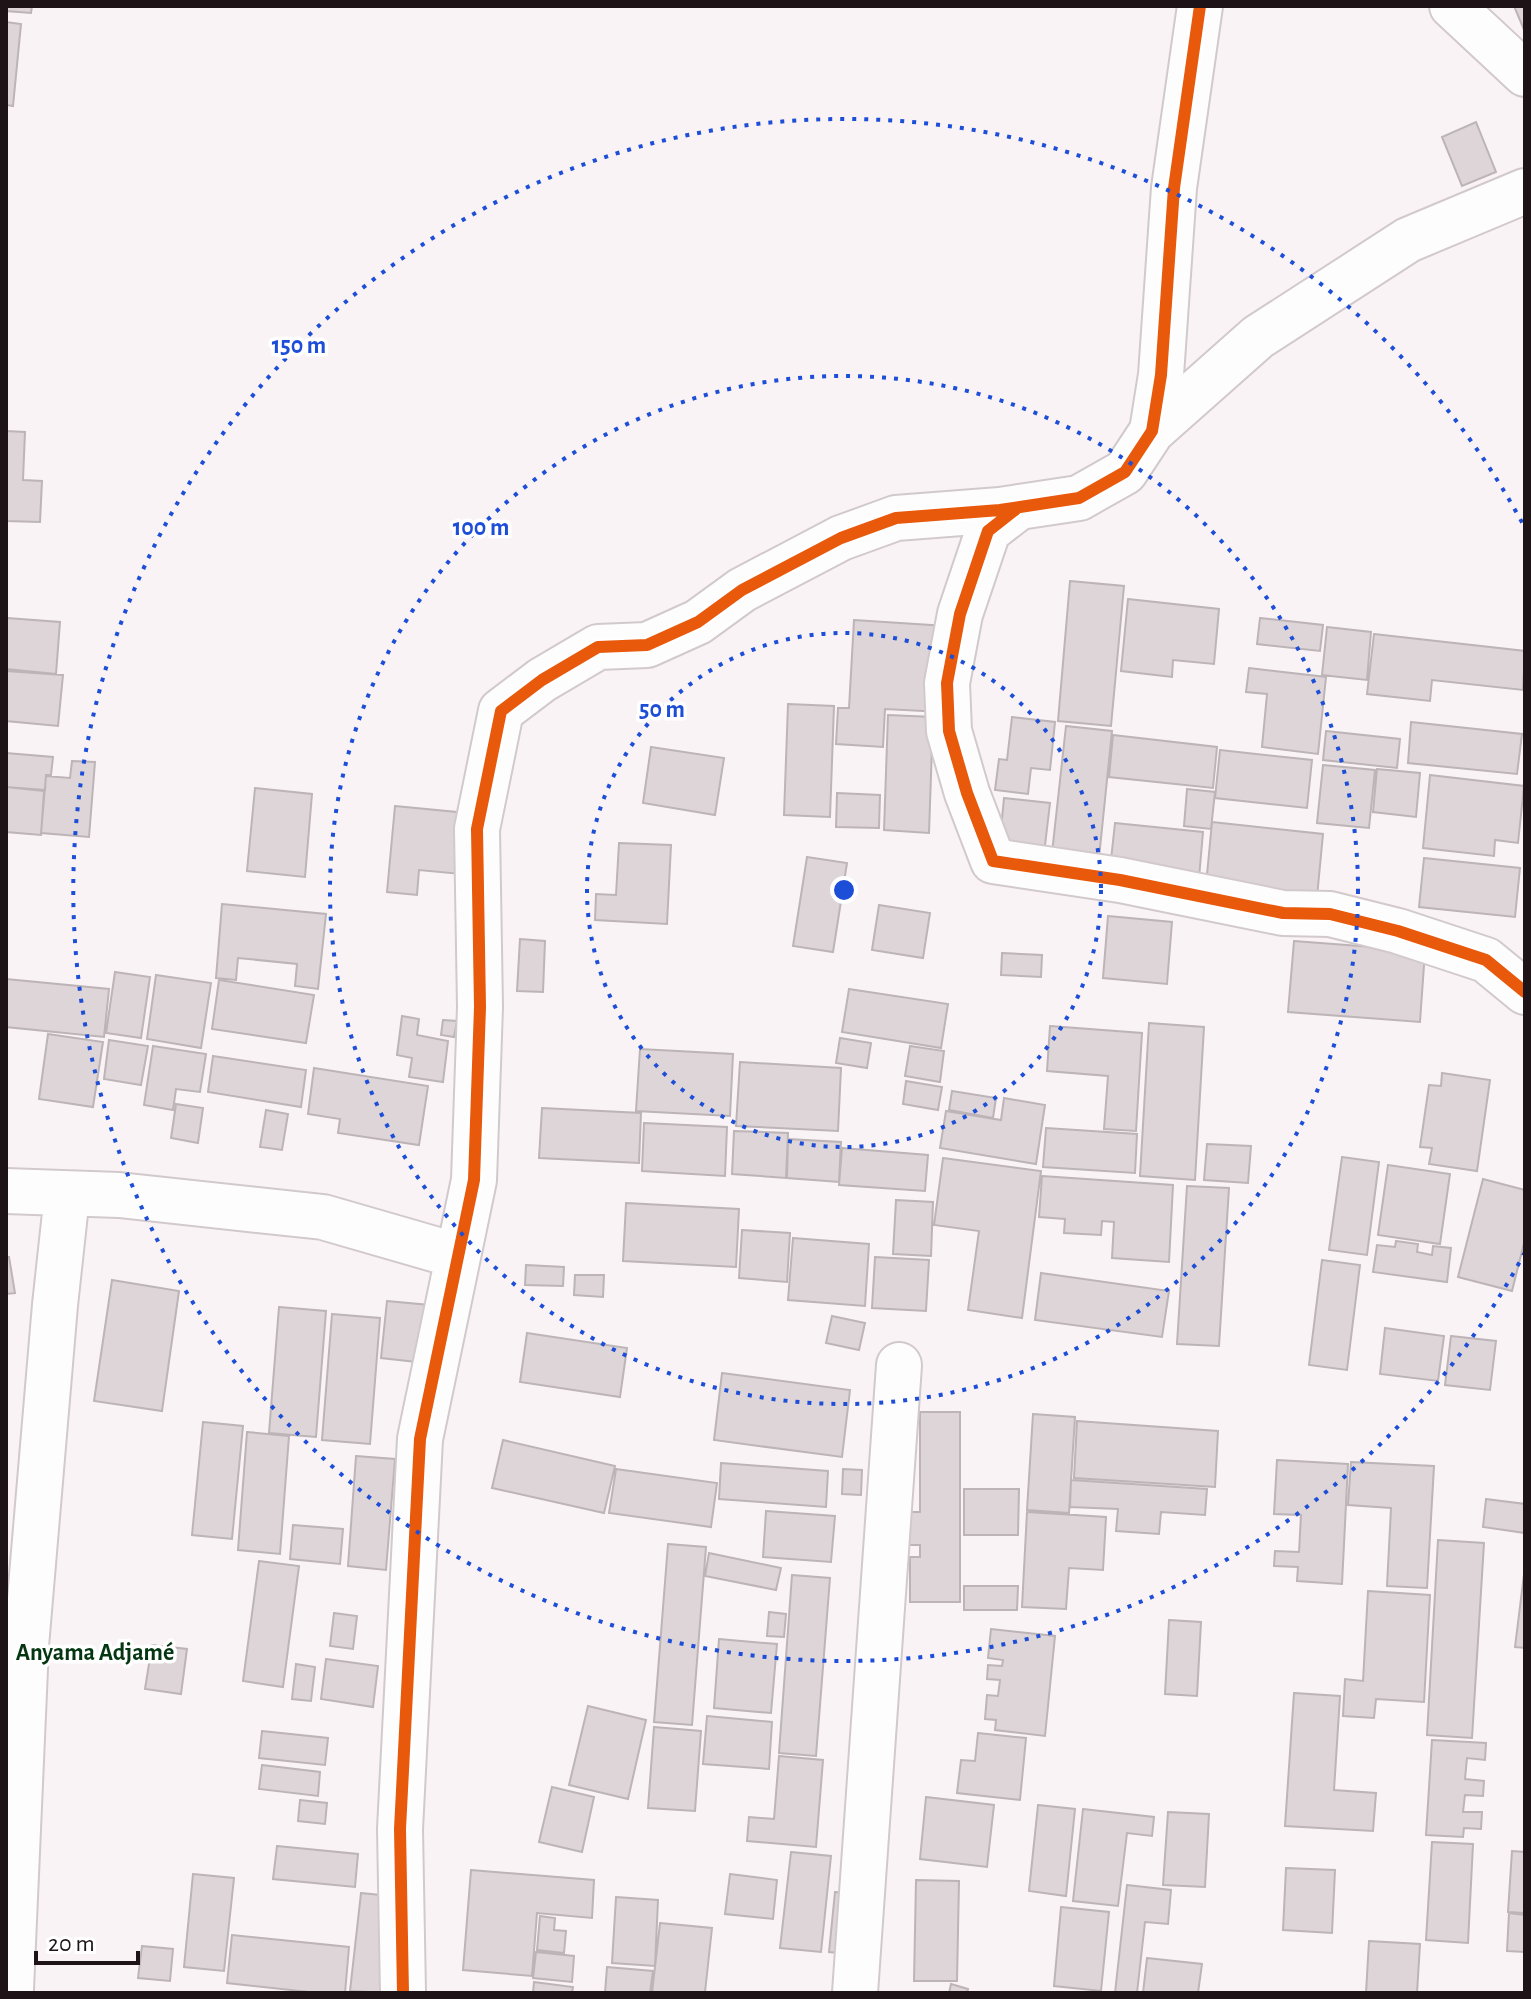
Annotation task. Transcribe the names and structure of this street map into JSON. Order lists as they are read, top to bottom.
{
  "districts": ["Anyama Adjamé"],
  "scale_bar": "20 m",
  "rings": ["150 m", "100 m", "50 m"]
}
